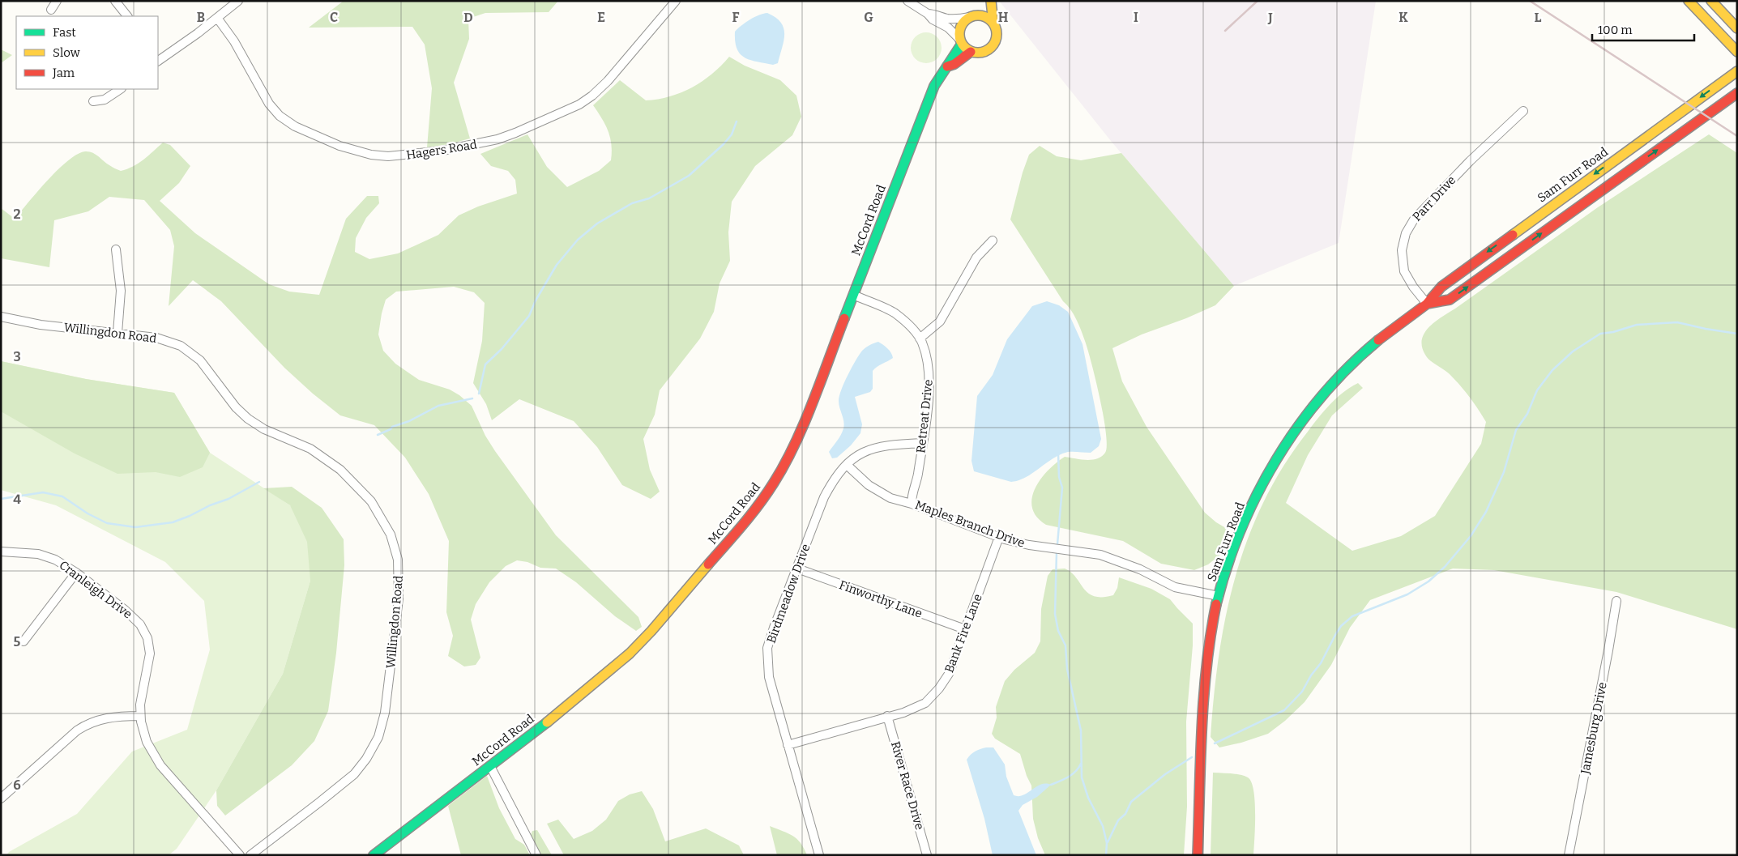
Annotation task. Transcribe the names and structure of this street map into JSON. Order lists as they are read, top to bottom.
{
  "streets": {
    "main road": ["Sam Furr Road", "McCord Road"],
    "street": [
      "Hagers Road",
      "Parr Drive",
      "Willingdon Road",
      "Retreat Drive",
      "Maples Branch Drive",
      "Cranleigh Drive",
      "Birdmeadow Drive",
      "Finworthy Lane",
      "Bank Fire Lane",
      "Jamesburg Drive",
      "River Race Drive"
    ]
  },
  "crossings": [
    ["Sam Furr Road", "Parr Drive"],
    ["Sam Furr Road", "Maples Branch Drive"],
    ["McCord Road", "Retreat Drive"],
    ["Retreat Drive", "Maples Branch Drive"],
    ["Retreat Drive", "Birdmeadow Drive"],
    ["Maples Branch Drive", "Birdmeadow Drive"],
    ["Maples Branch Drive", "Bank Fire Lane"],
    ["Birdmeadow Drive", "Finworthy Lane"],
    ["Birdmeadow Drive", "Bank Fire Lane"],
    ["Finworthy Lane", "Bank Fire Lane"],
    ["Bank Fire Lane", "River Race Drive"]
  ],
  "legend": ["Fast", "Slow", "Jam"],
  "scale_bar": "100 m",
  "grid": {
    "columns": [
      "B",
      "C",
      "D",
      "E",
      "F",
      "G",
      "H",
      "I",
      "J",
      "K",
      "L"
    ],
    "rows": [
      "2",
      "3",
      "4",
      "5",
      "6"
    ]
  }
}
